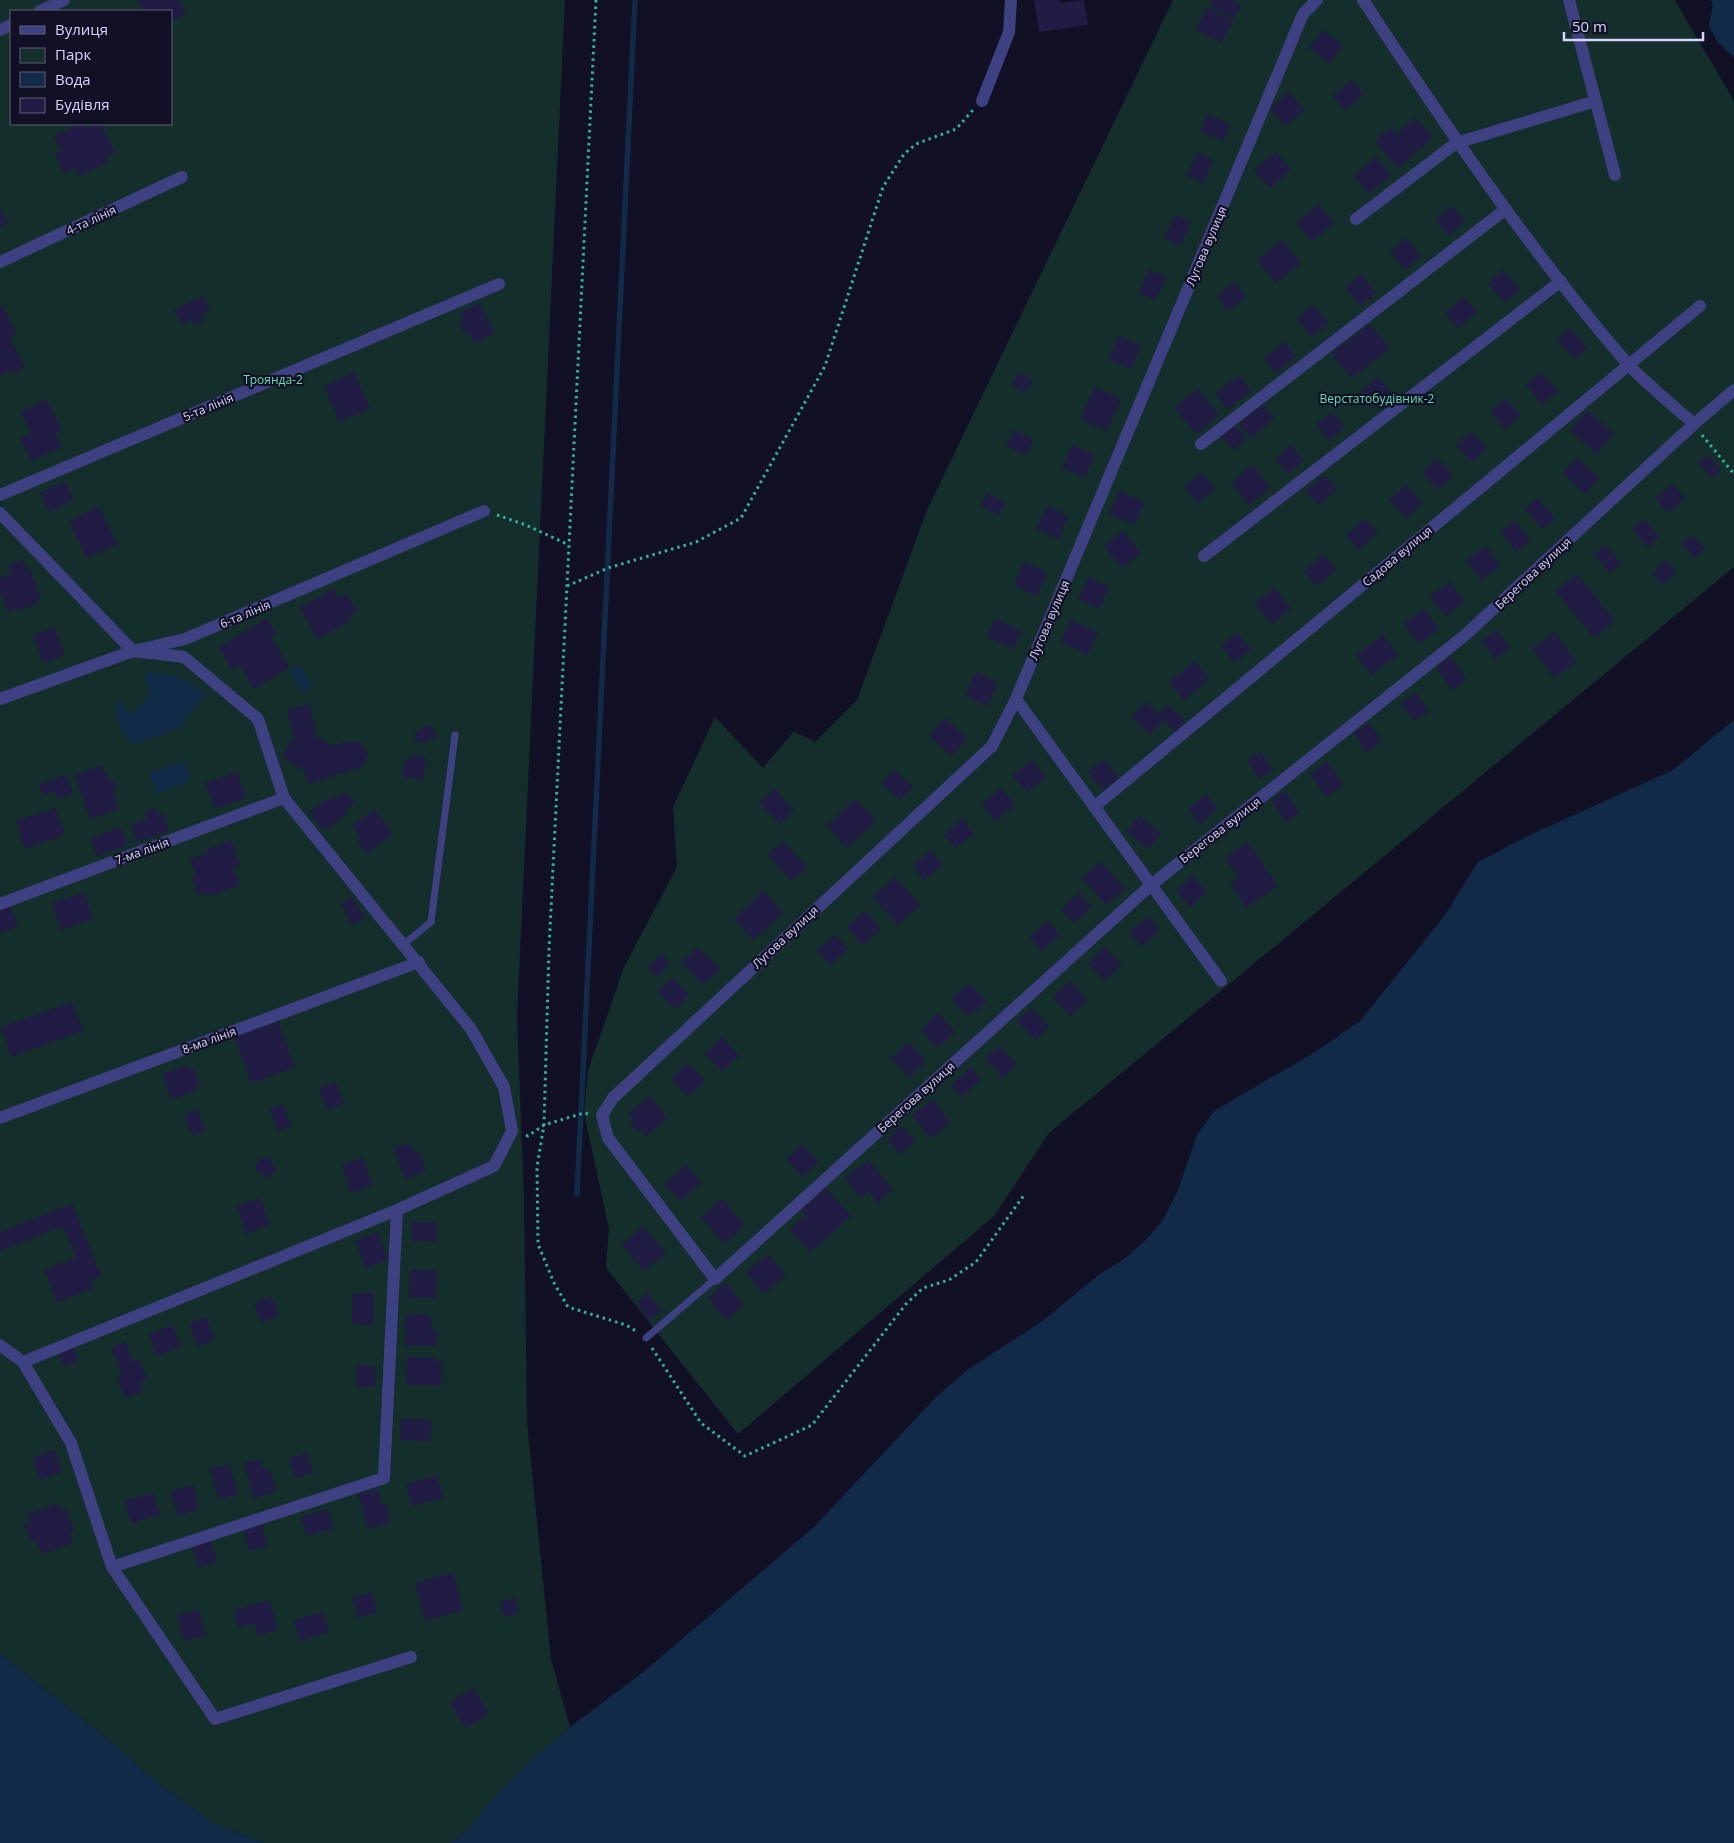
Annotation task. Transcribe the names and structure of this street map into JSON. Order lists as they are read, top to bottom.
{
  "streets": {
    "street": [
      "4-та лінія",
      "Лугова вулиця",
      "5-та лінія",
      "Садова вулиця",
      "Берегова вулиця",
      "6-та лінія",
      "7-ма лінія",
      "8-ма лінія"
    ]
  },
  "parks": ["Троянда-2", "Верстатобудівник-2"],
  "legend": [
    "Вулиця",
    "Парк",
    "Вода",
    "Будівля"
  ],
  "scale_bar": "50 m"
}
